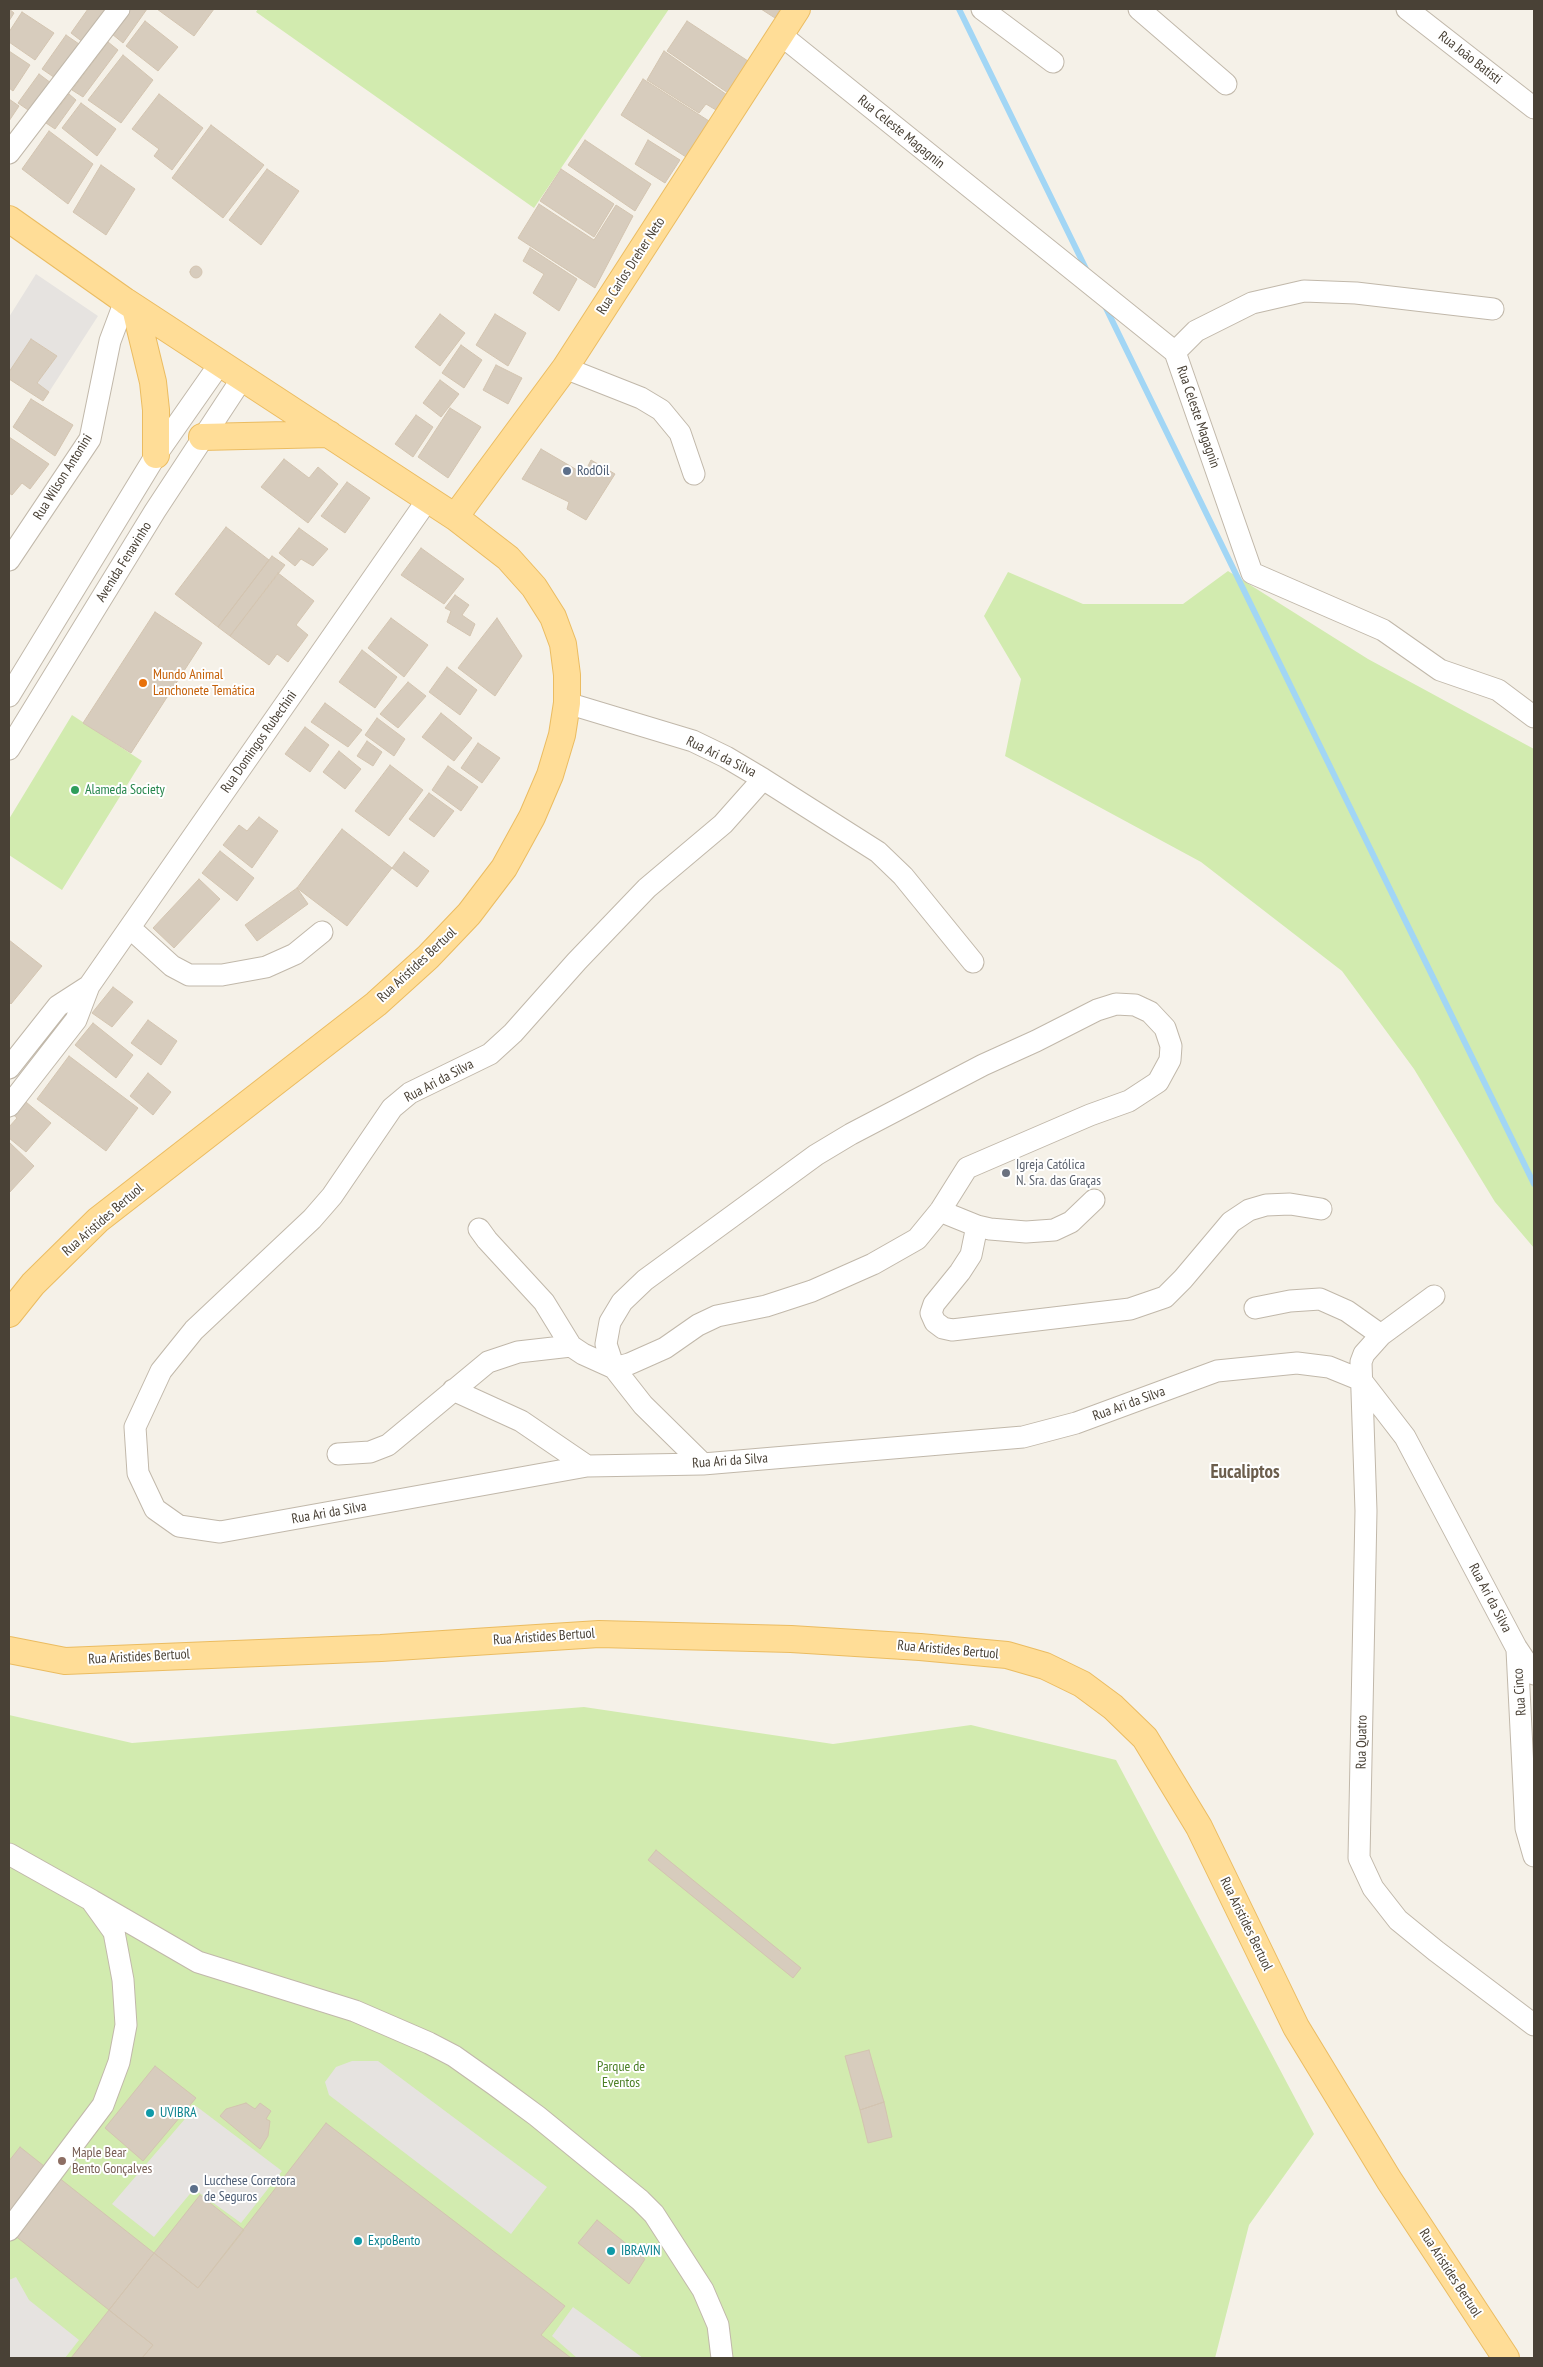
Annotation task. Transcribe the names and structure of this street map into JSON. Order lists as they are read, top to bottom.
{
  "streets": {
    "main road": ["Rua Carlos Dreher Neto", "Rua Aristides Bertuol"],
    "street": [
      "Rua João Batisti",
      "Rua Celeste Magagnin",
      "Rua Wilson Antonini",
      "Avenida Fenavinho",
      "Rua Domingos Rubechini",
      "Rua Ari da Silva",
      "Rua Cinco",
      "Rua Quatro"
    ]
  },
  "crossings": [
    ["Rua Celeste Magagnin", "Rua Carlos Dreher Neto"],
    ["Rua Carlos Dreher Neto", "Rua Aristides Bertuol"],
    ["Rua Wilson Antonini", "Rua Aristides Bertuol"],
    ["Avenida Fenavinho", "Rua Aristides Bertuol"],
    ["Rua Domingos Rubechini", "Rua Aristides Bertuol"],
    ["Rua Ari da Silva", "Rua Aristides Bertuol"],
    ["Rua Ari da Silva", "Rua Cinco"],
    ["Rua Ari da Silva", "Rua Quatro"]
  ],
  "districts": ["Eucaliptos"],
  "parks": ["Parque de Eventos"],
  "places": [
    "RodOil",
    "Mundo Animal Lanchonete Temática",
    "Alameda Society",
    "Igreja Católica N. Sra. das Graças",
    "UVIBRA",
    "Maple Bear Bento Gonçalves",
    "Lucchese Corretora de Seguros",
    "ExpoBento",
    "IBRAVIN"
  ]
}
